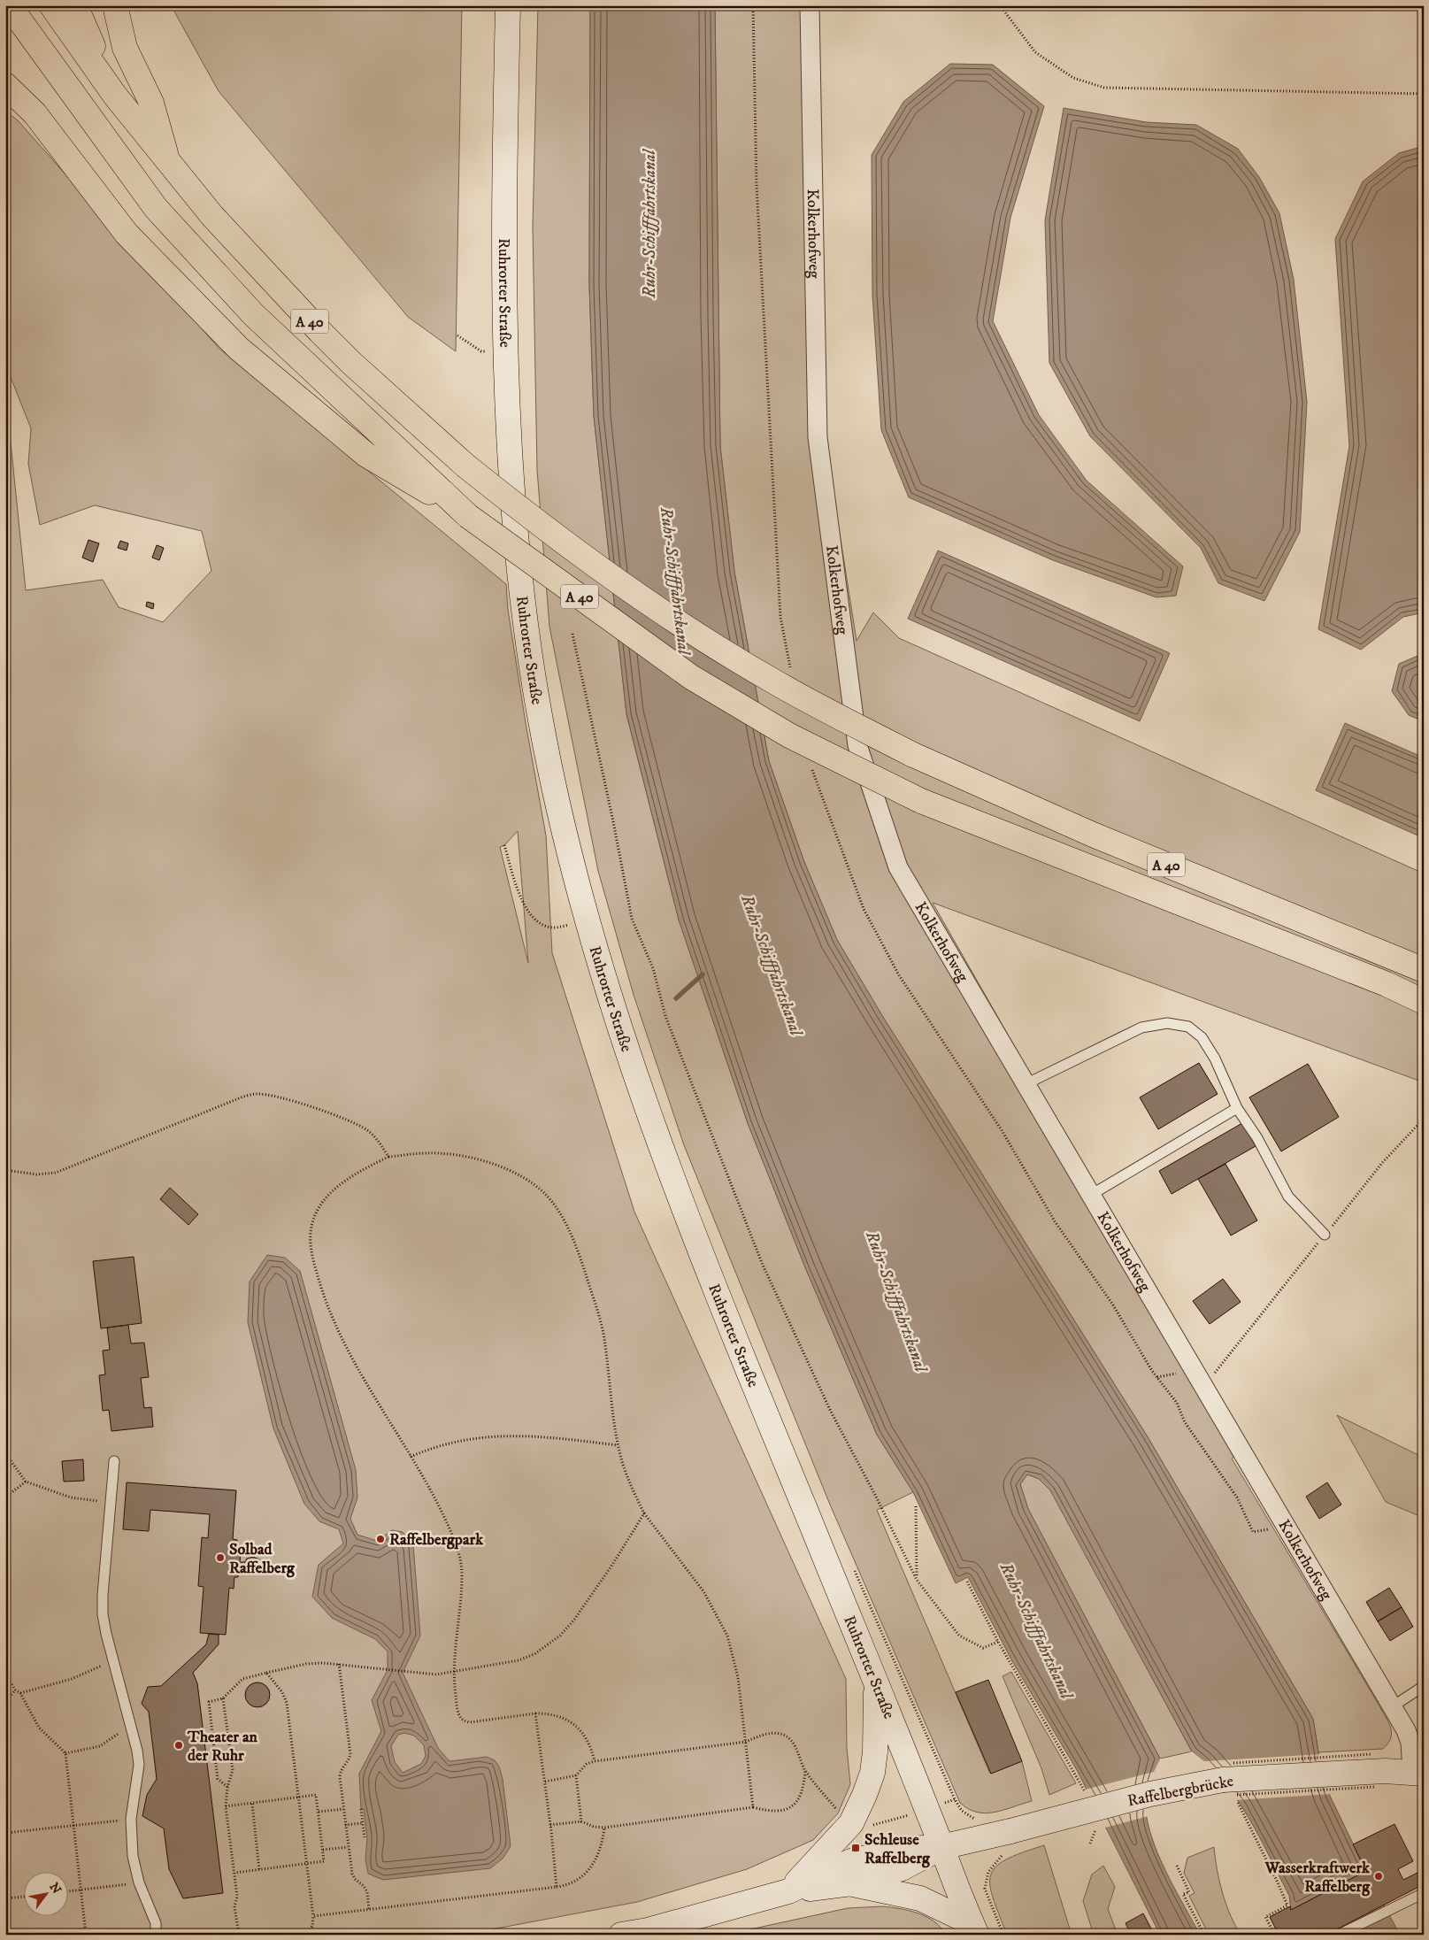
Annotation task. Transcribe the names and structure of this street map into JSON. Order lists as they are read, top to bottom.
{
  "streets": {
    "highway": ["A 40"],
    "main road": ["Ruhrorter Straße", "Raffelbergbrücke"],
    "street": ["Kolkerhofweg"]
  },
  "crossings": [
    ["Kolkerhofweg", "Raffelbergbrücke"],
    ["Ruhrorter Straße", "Raffelbergbrücke"]
  ],
  "water": ["Ruhr-Schifffahrtskanal"],
  "places": {
    "other": [
      "Raffelbergpark",
      "Solbad Raffelberg",
      "Theater an der Ruhr",
      "Wasserkraftwerk Raffelberg"
    ],
    "transit": ["Schleuse Raffelberg"]
  },
  "north": "top right"
}
